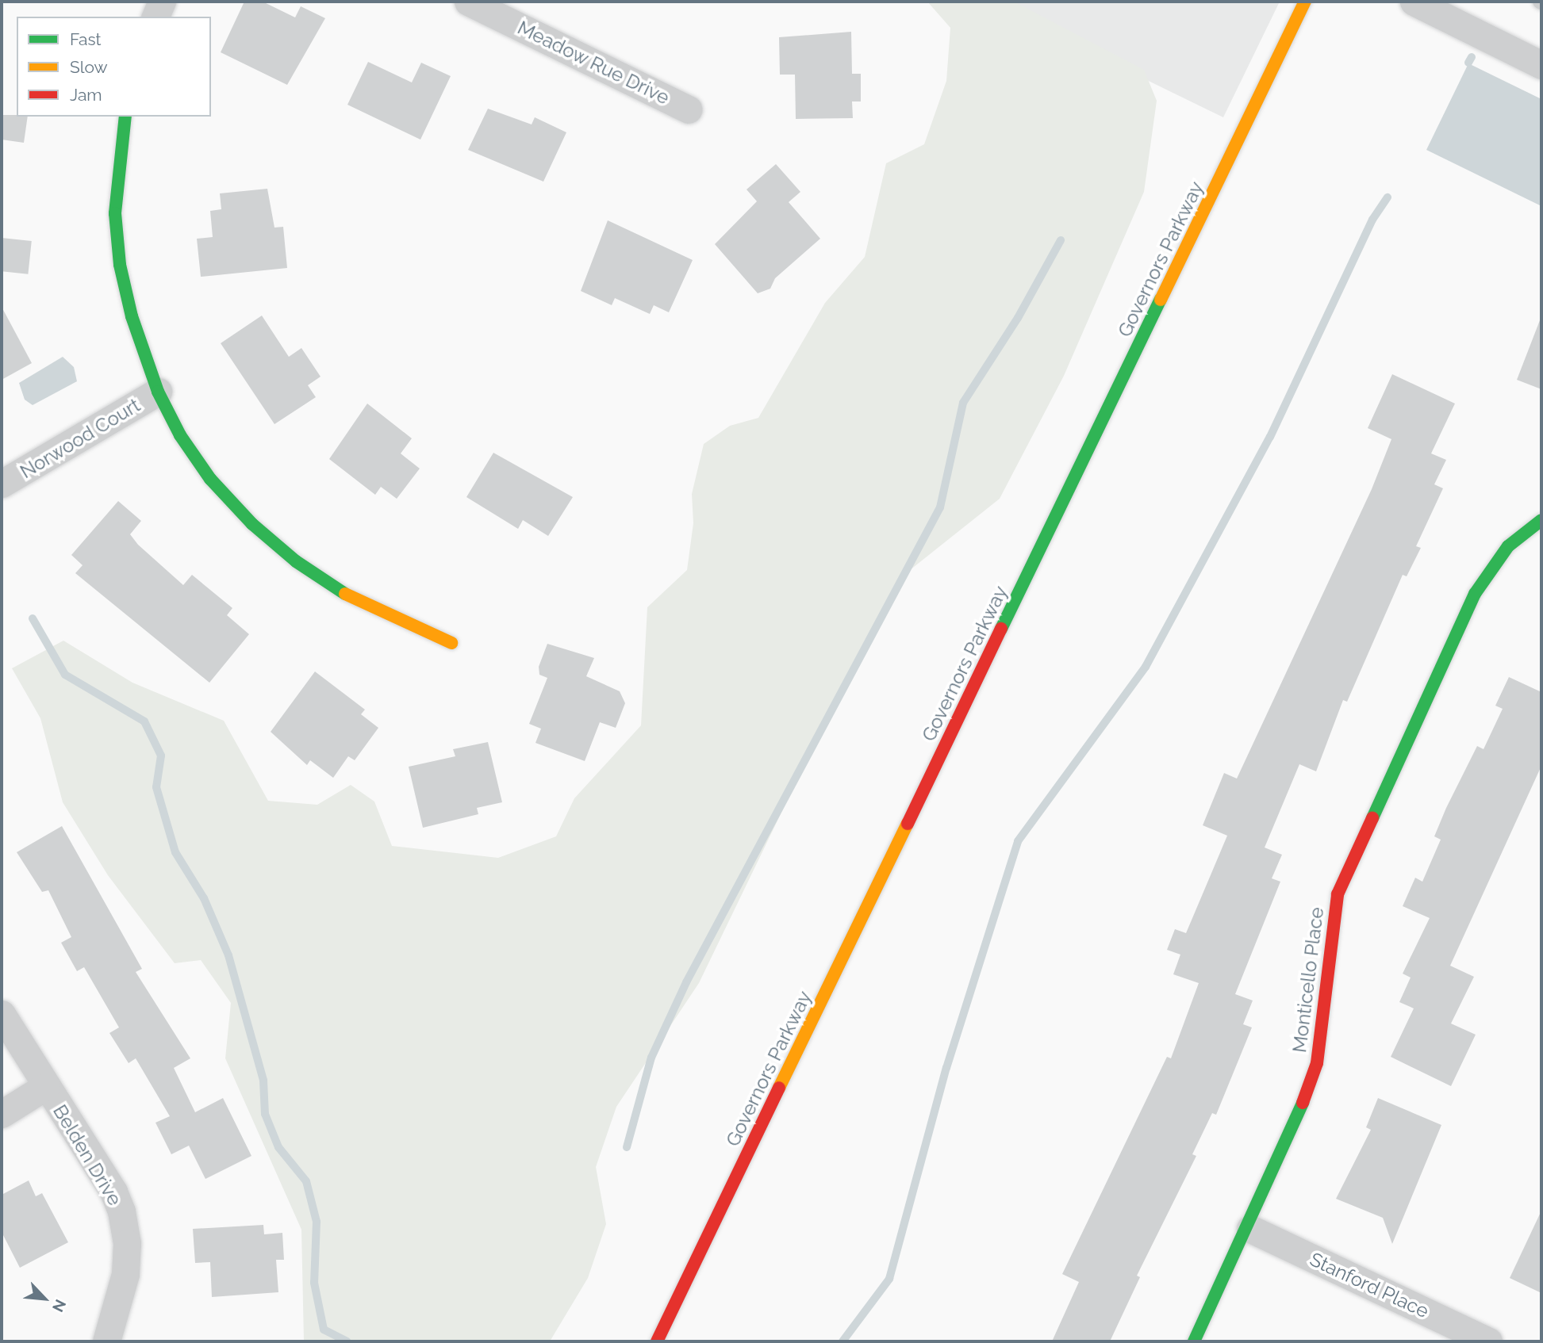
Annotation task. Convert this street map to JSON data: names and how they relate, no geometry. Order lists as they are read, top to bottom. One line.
{"streets":{"street":["Meadow Rue Drive","Governors Parkway","Norwood Court","Monticello Place","Belden Drive","Stanford Place"]},"crossings":[["Monticello Place","Stanford Place"]],"legend":["Fast","Slow","Jam"],"north":"bottom right"}
